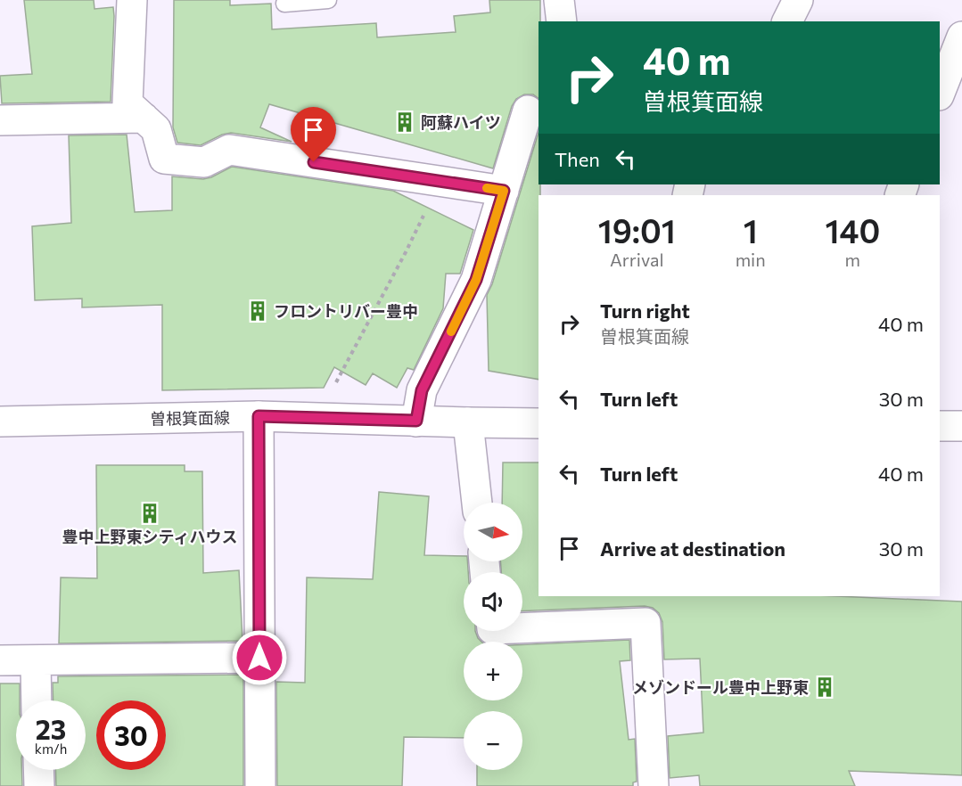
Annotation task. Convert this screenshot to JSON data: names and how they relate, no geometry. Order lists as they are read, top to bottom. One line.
{"streets":{"street":["曽根箕面線"]},"places":{"building":["阿蘇ハイツ","フロントリバー豊中","豊中上野東シティハウス","メゾンドール豊中上野東"]},"north":"right","page":{"turn":["40 m","曽根箕面線"],"then":"Then","eta":["19:01","Arrival","1","min","140","m"],"list":[{"name":"Turn right","note":"曽根箕面線","value":"40 m"},{"name":"Turn left","value":"30 m"},{"name":"Turn left","value":"40 m"},{"name":"Arrive at destination","value":"30 m"}],"map_buttons":["+","−"],"speed":"23 km/h","limit":"30"}}
